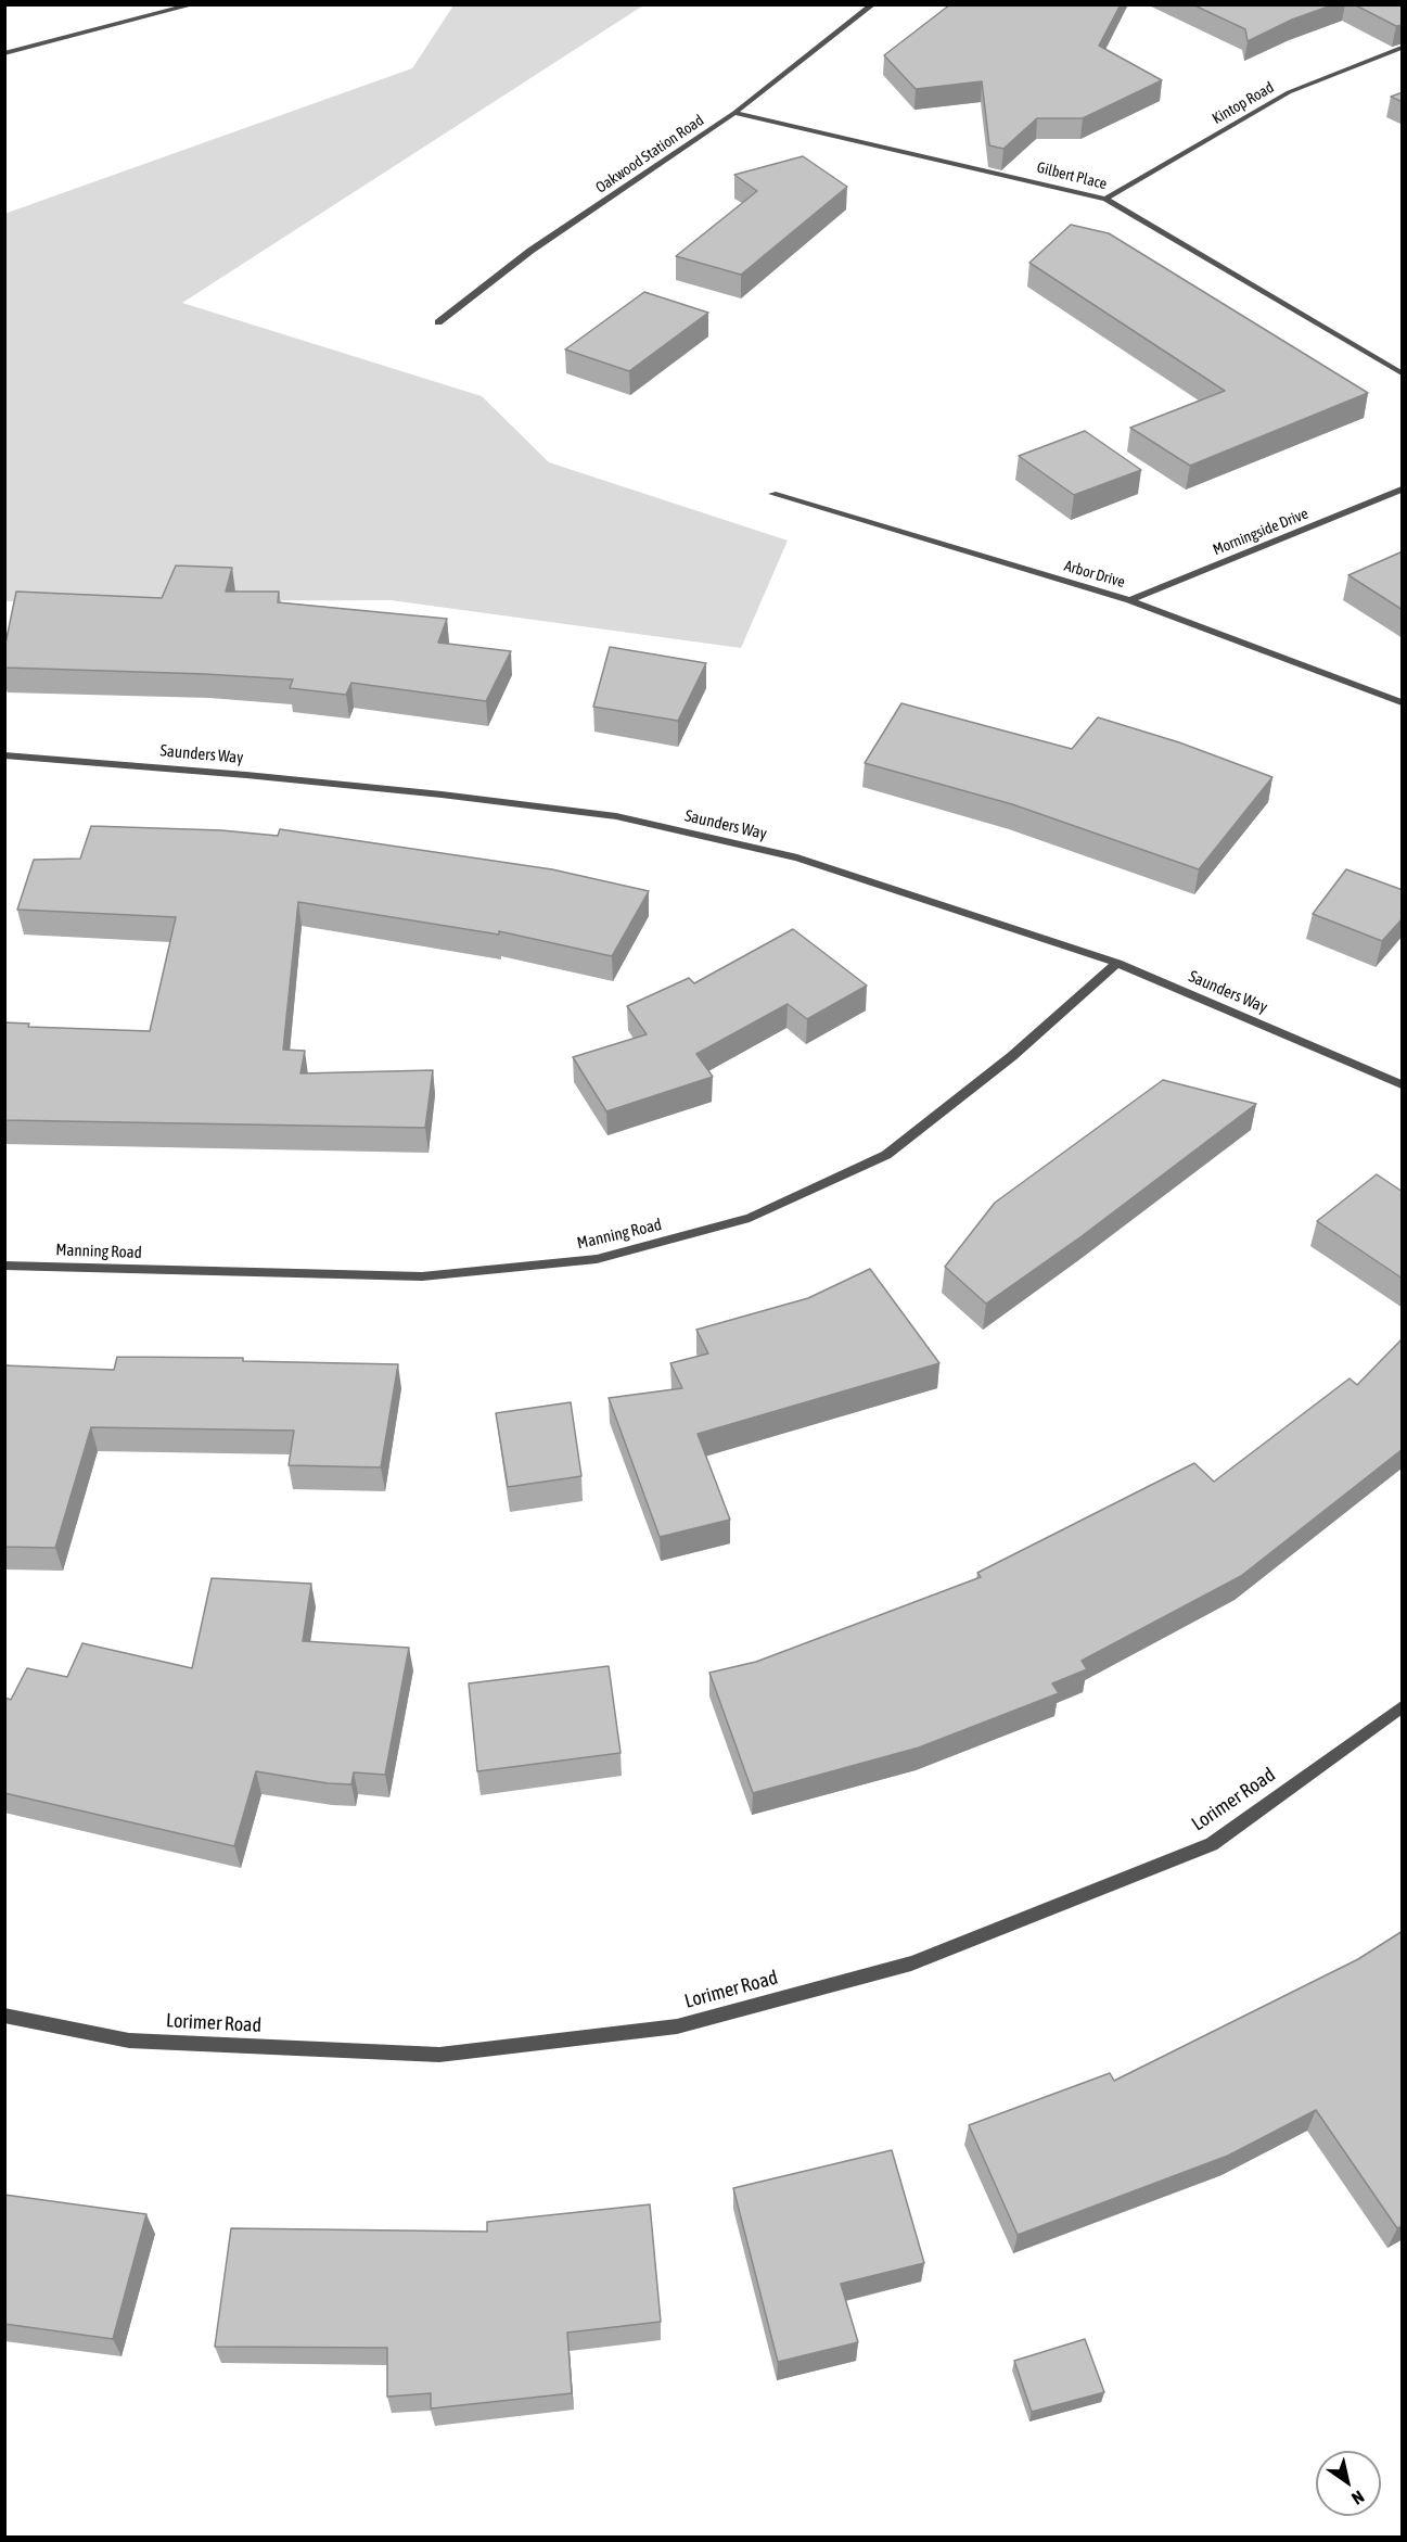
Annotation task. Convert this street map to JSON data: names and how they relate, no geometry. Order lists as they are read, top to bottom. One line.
{"streets":{"street":["Kintop Road","Oakwood Station Road","Gilbert Place","Morningside Drive","Arbor Drive","Saunders Way","Manning Road","Lorimer Road"]},"crossings":[["Kintop Road","Gilbert Place"],["Oakwood Station Road","Gilbert Place"],["Morningside Drive","Arbor Drive"],["Saunders Way","Manning Road"]],"north":"bottom right"}
